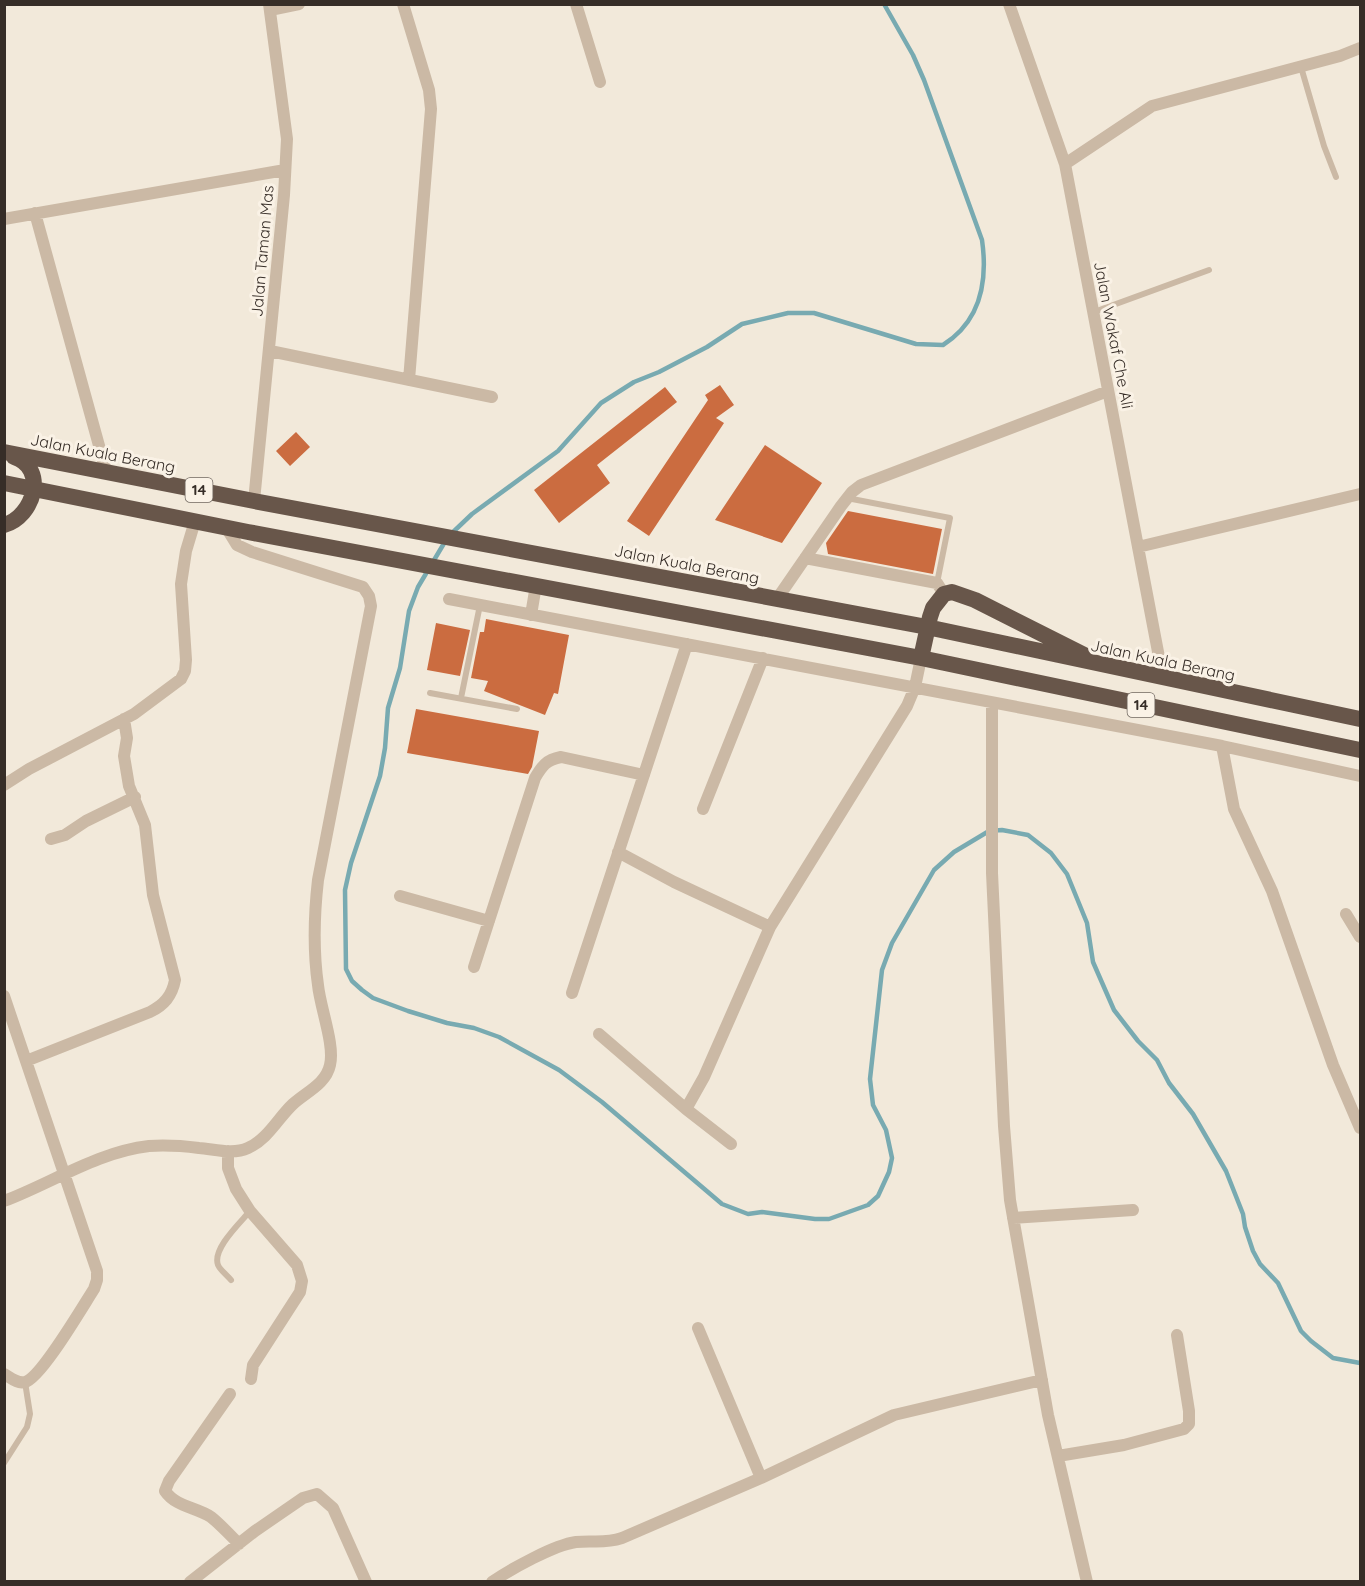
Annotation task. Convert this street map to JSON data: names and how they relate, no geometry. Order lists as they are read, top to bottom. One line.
{"streets":{"highway":["Jalan Kuala Berang","14"],"street":["Jalan Taman Mas","Jalan Wakaf Che Ali"]},"crossings":[["Jalan Taman Mas","Jalan Kuala Berang"],["Jalan Wakaf Che Ali","Jalan Kuala Berang"]]}
